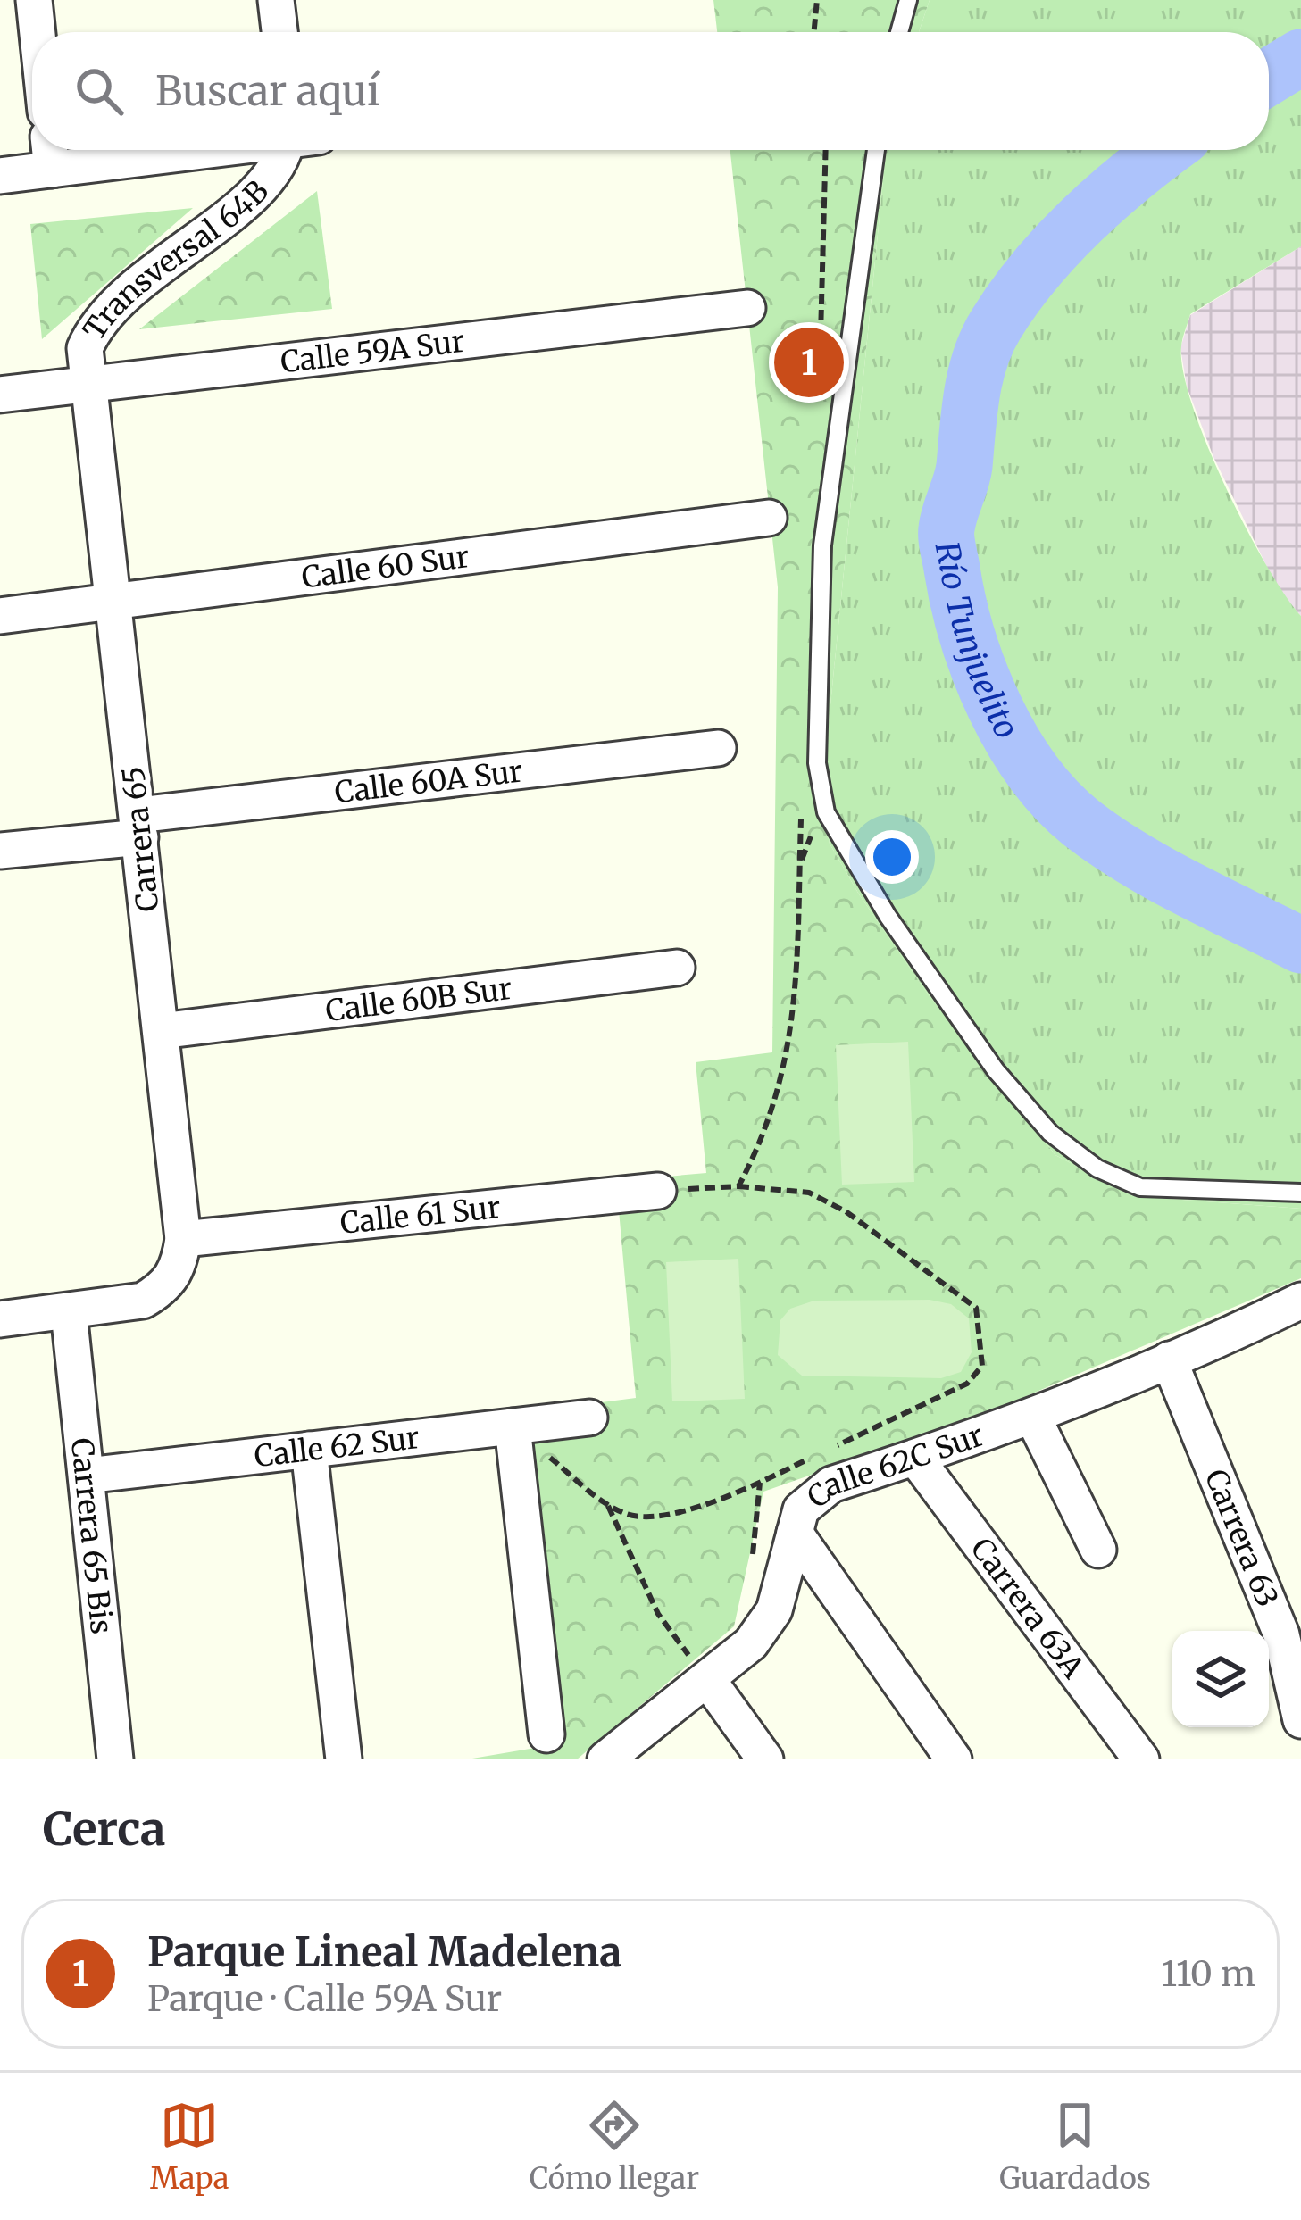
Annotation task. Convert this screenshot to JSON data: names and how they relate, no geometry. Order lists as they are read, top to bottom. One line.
{"streets":{"street":["Transversal 64B","Calle 59A Sur","Calle 60 Sur","Calle 60A Sur","Carrera 65","Calle 60B Sur","Calle 61 Sur","Calle 62 Sur","Calle 62C Sur","Carrera 65 Bis","Carrera 63","Carrera 63A"]},"crossings":[["Transversal 64B","Calle 59A Sur"],["Transversal 64B","Carrera 65"],["Calle 59A Sur","Carrera 65"],["Calle 60 Sur","Carrera 65"],["Calle 60A Sur","Carrera 65"],["Carrera 65","Calle 60B Sur"],["Carrera 65","Calle 61 Sur"],["Carrera 65","Carrera 65 Bis"],["Calle 62 Sur","Carrera 65 Bis"],["Calle 62C Sur","Carrera 63"],["Calle 62C Sur","Carrera 63A"]],"water":["Río Tunjuelito"],"page":{"search":"Buscar aquí","pins":"1","heading":"Cerca","list":[{"mark":"1","name":"Parque Lineal Madelena","note":"Parque · Calle 59A Sur","value":"110 m"}],"nav":["Mapa","Cómo llegar","Guardados"]}}
